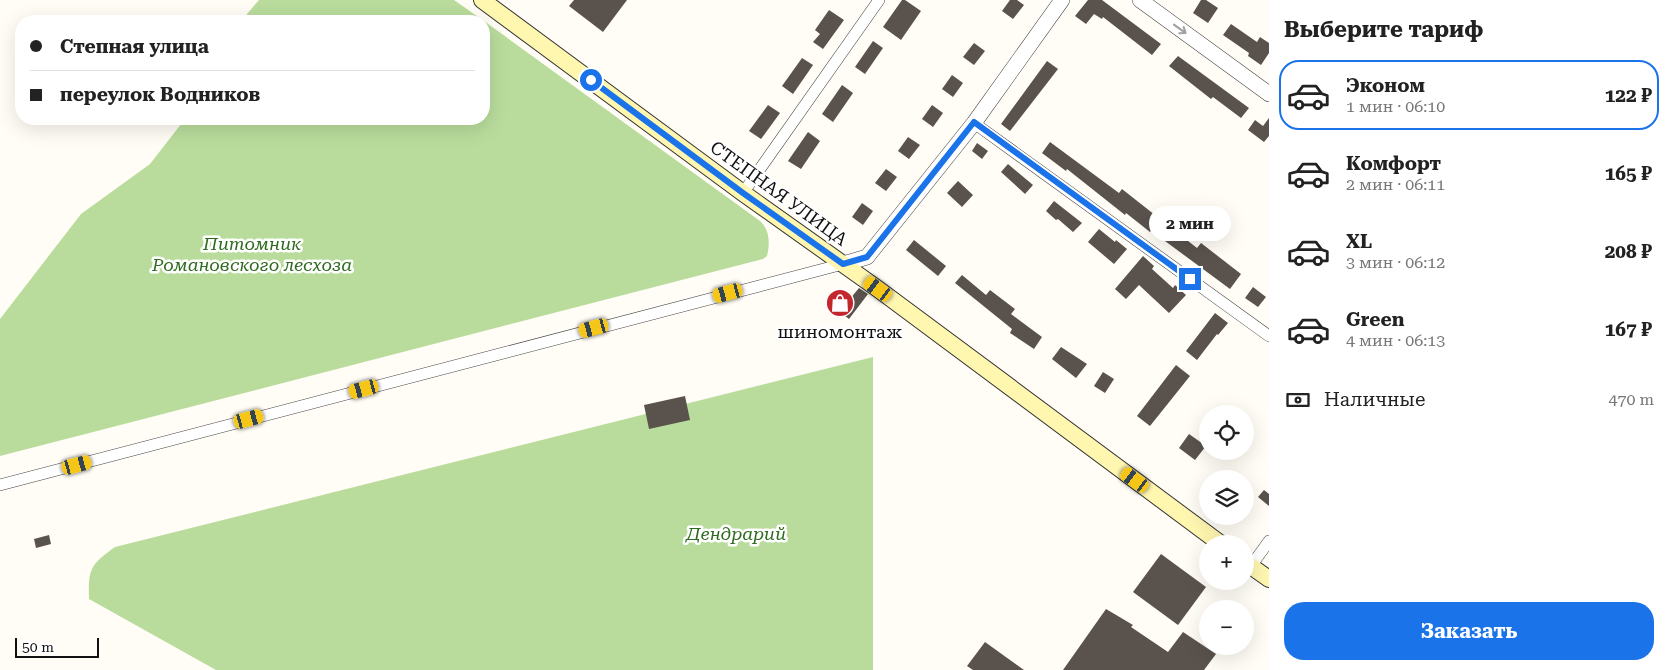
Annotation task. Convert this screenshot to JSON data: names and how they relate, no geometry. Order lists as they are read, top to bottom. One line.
{"streets":{"main road":["СТЕПНАЯ УЛИЦА"]},"parks":["Питомник Романовского лесхоза","Дендрарий"],"places":{"shop":["шиномонтаж"]},"scale_bar":"50 m","page":{"heading":"Выберите тариф","banner":["Степная улица","переулок Водников"],"list":[{"name":"Эконом","note":"1 мин · 06:10","value":"122 ₽"},{"name":"Комфорт","note":"2 мин · 06:11","value":"165 ₽"},{"name":"XL","note":"3 мин · 06:12","value":"208 ₽"},{"name":"Green","note":"4 мин · 06:13","value":"167 ₽"}],"bubble":"2 мин","pay":["Наличные","470 m"],"map_buttons":["+","−"],"buttons":"Заказать","scale":"50 m"}}
